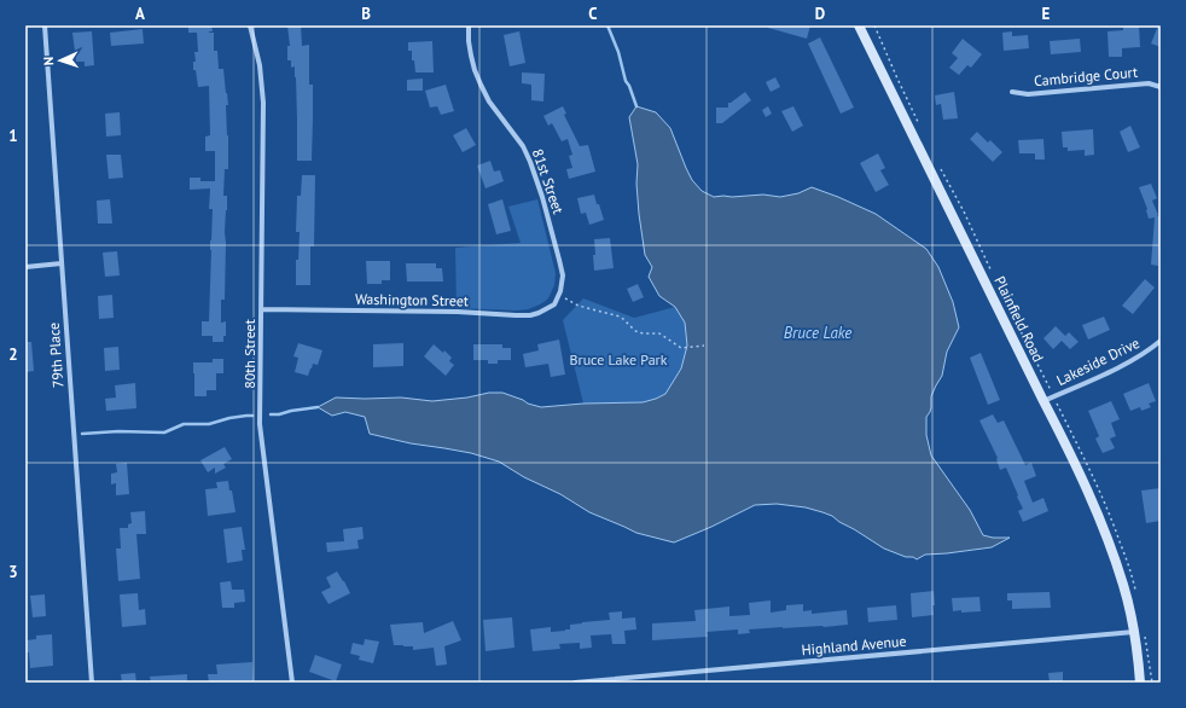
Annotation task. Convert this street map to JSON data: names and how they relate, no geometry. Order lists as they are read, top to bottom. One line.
{"streets":{"main road":["Plainfield Road"],"street":["Cambridge Court","81st Street","Washington Street","80th Street","79th Place","Lakeside Drive","Highland Avenue"]},"crossings":[["81st Street","Washington Street"],["Washington Street","80th Street"],["Plainfield Road","Lakeside Drive"],["Plainfield Road","Highland Avenue"]],"water":["Bruce Lake"],"parks":["Bruce Lake Park"],"north":"left","grid":{"columns":["A","B","C","D","E"],"rows":["1","2","3"]}}
